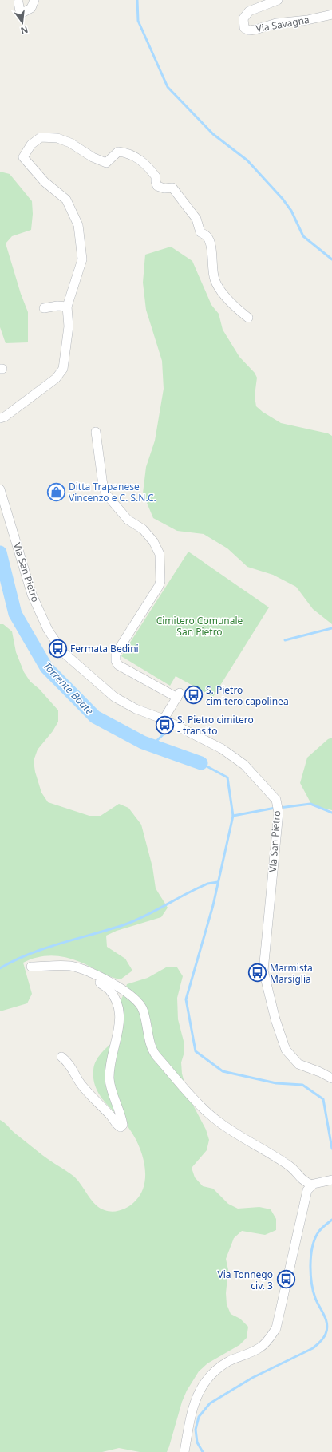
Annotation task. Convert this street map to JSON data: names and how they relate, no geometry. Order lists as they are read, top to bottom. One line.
{"streets":{"street":["Via Savagna","Via San Pietro"]},"water":["Torrente Boate"],"parks":["Cimitero Comunale San Pietro"],"places":{"shop":["Ditta Trapanese Vincenzo e C. S.N.C."],"bus stop":["Fermata Bedini","S. Pietro cimitero capolinea","S. Pietro cimitero - transito","Marmista Marsiglia","Via Tonnego civ. 3"]},"north":"bottom"}
